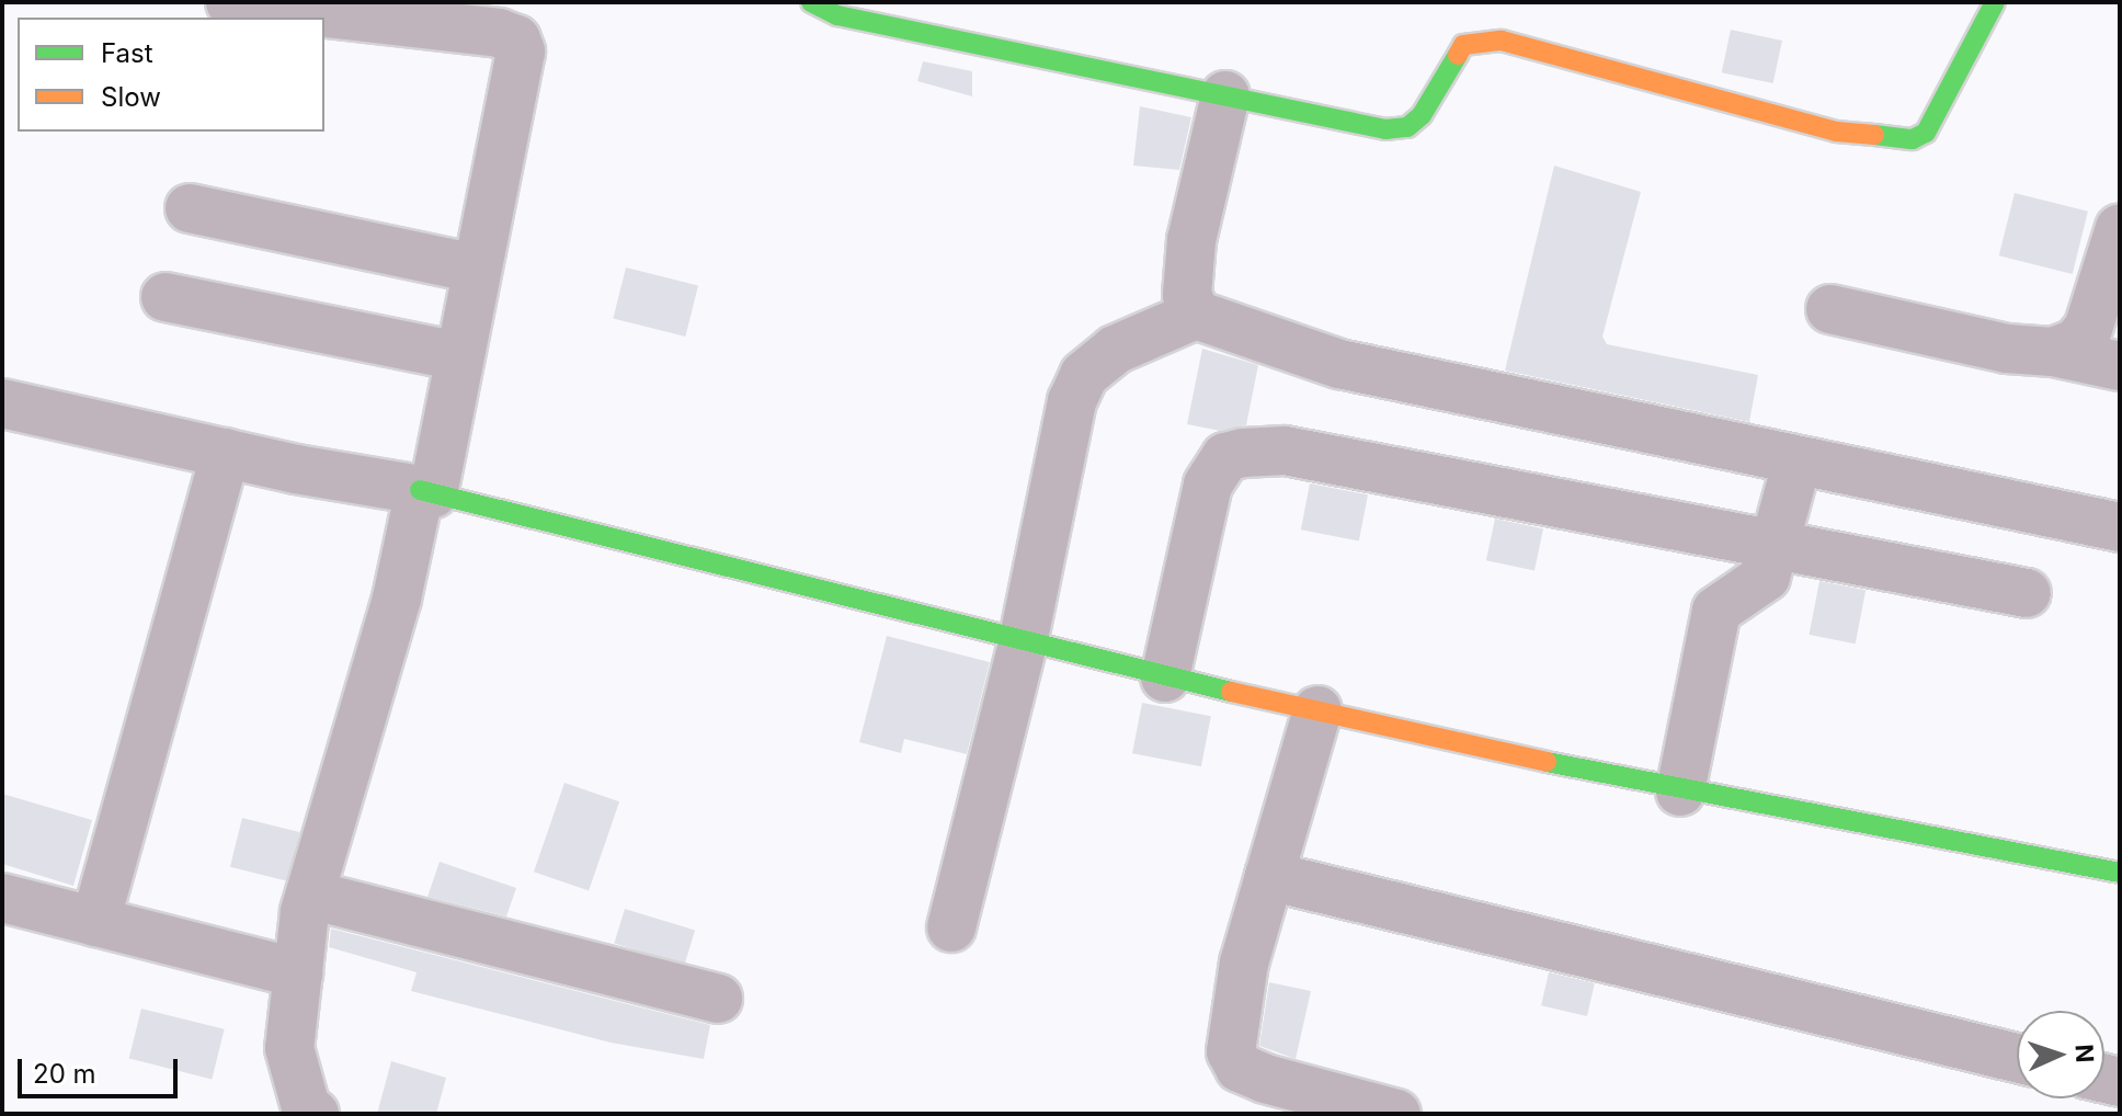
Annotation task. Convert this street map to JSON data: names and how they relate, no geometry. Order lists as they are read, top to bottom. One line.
{"legend":["Fast","Slow"],"scale_bar":"20 m","north":"right"}
